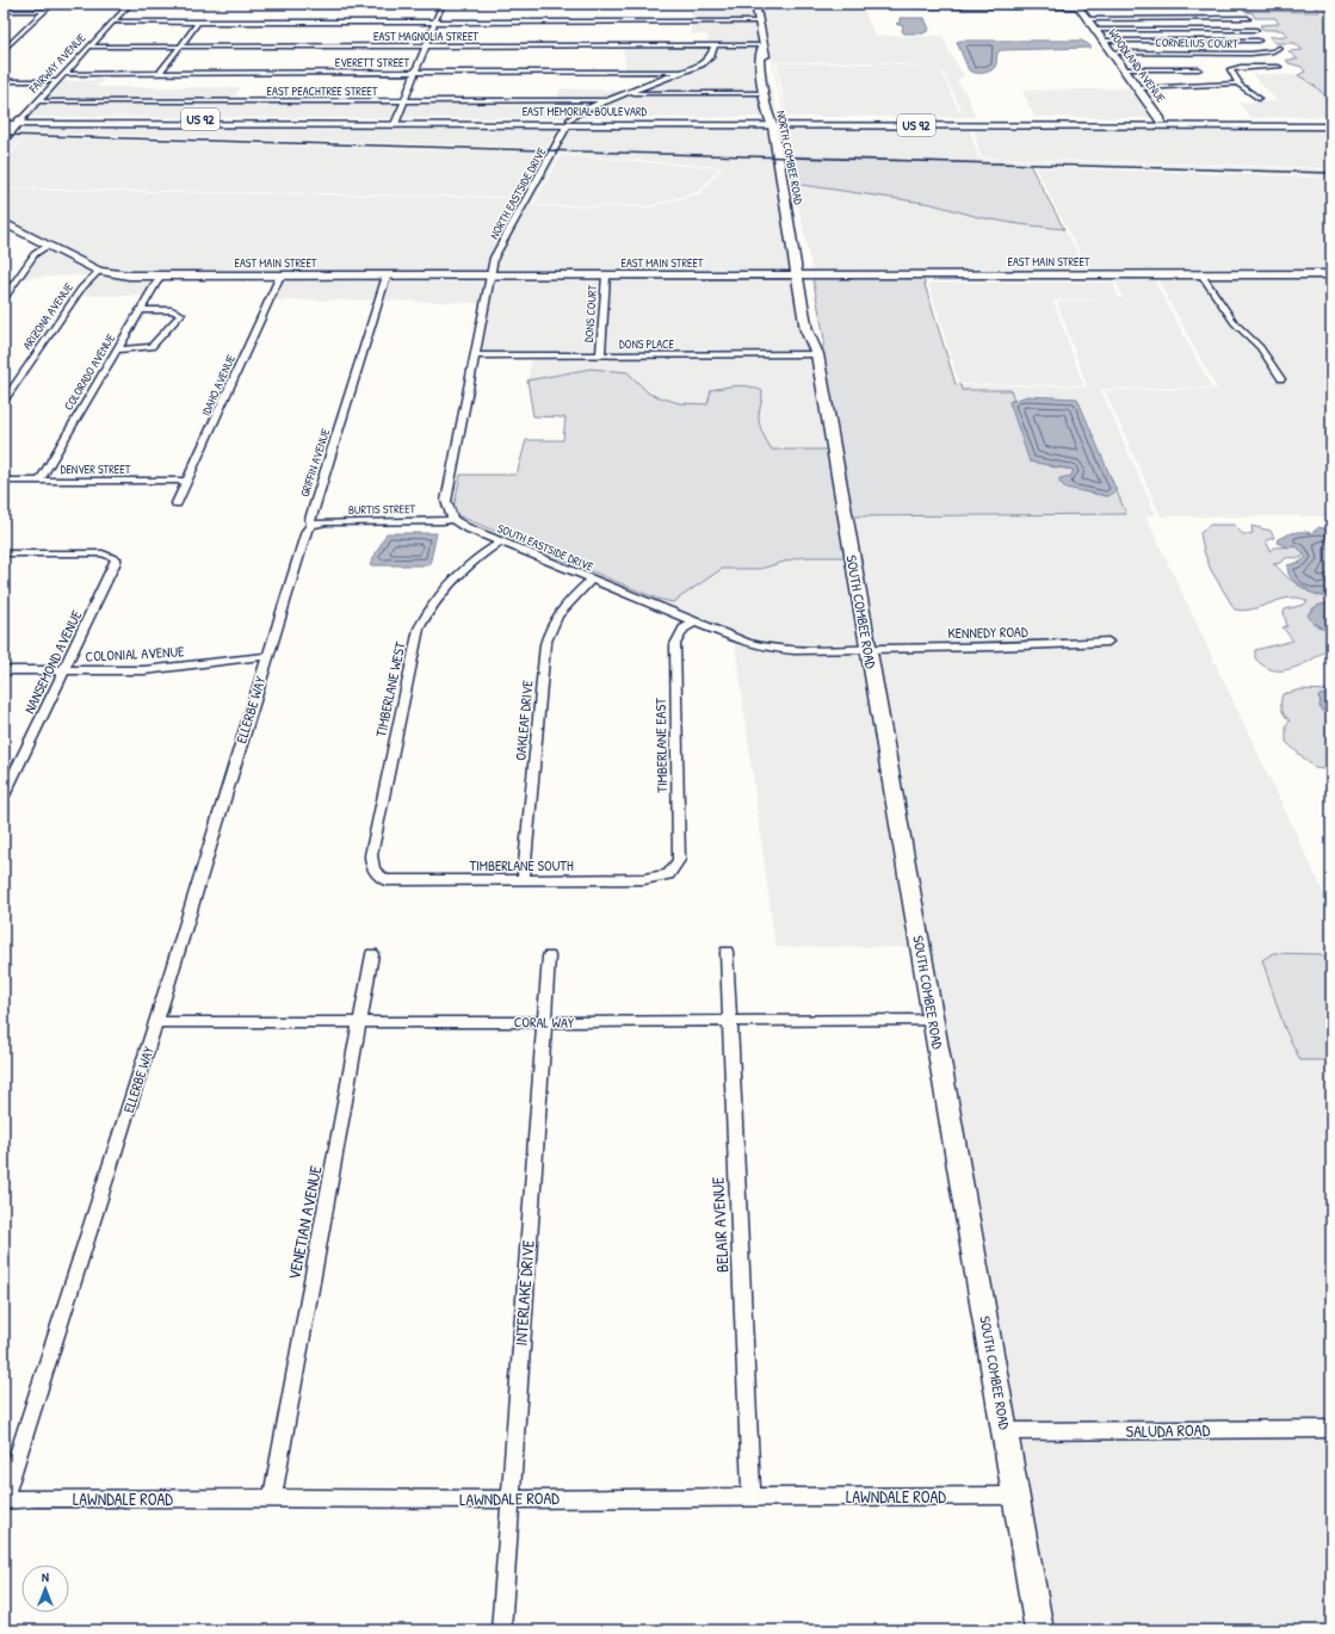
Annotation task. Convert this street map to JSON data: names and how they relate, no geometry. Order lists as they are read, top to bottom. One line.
{"streets":{"main road":["FAIRWAY AVENUE","WOODLAND AVENUE","EAST MEMORIAL BOULEVARD","US 92","NORTH COMBEE ROAD","EAST MAIN STREET","SOUTH COMBEE ROAD"],"street":["EAST MAGNOLIA STREET","CORNELIUS COURT","EVERETT STREET","EAST PEACHTREE STREET","NORTH EASTSIDE DRIVE","DONS COURT","ARIZONA AVENUE","DONS PLACE","COLORADO AVENUE","IDAHO AVENUE","GRIFFIN AVENUE","DENVER STREET","BURTIS STREET","SOUTH EASTSIDE DRIVE","KENNEDY ROAD","COLONIAL AVENUE","NANSEMOND AVENUE","TIMBERLANE WEST","ELLERBE WAY","OAKLEAF DRIVE","TIMBERLANE EAST","TIMBERLANE SOUTH","CORAL WAY","VENETIAN AVENUE","BELAIR AVENUE","INTERLAKE DRIVE","SALUDA ROAD","LAWNDALE ROAD"]},"crossings":[["EAST MAGNOLIA STREET","FAIRWAY AVENUE"],["EAST MAGNOLIA STREET","NORTH COMBEE ROAD"],["CORNELIUS COURT","WOODLAND AVENUE"],["EVERETT STREET","FAIRWAY AVENUE"],["FAIRWAY AVENUE","EAST PEACHTREE STREET"],["FAIRWAY AVENUE","US 92"],["WOODLAND AVENUE","US 92"],["EAST MEMORIAL BOULEVARD","US 92"],["EAST MEMORIAL BOULEVARD","NORTH COMBEE ROAD"],["EAST MEMORIAL BOULEVARD","NORTH EASTSIDE DRIVE"],["US 92","NORTH COMBEE ROAD"],["NORTH COMBEE ROAD","EAST MAIN STREET"],["NORTH COMBEE ROAD","SOUTH COMBEE ROAD"],["NORTH EASTSIDE DRIVE","EAST MAIN STREET"],["EAST MAIN STREET","DONS COURT"],["EAST MAIN STREET","ARIZONA AVENUE"],["EAST MAIN STREET","COLORADO AVENUE"],["EAST MAIN STREET","IDAHO AVENUE"],["EAST MAIN STREET","GRIFFIN AVENUE"],["EAST MAIN STREET","SOUTH COMBEE ROAD"],["DONS COURT","DONS PLACE"],["DONS PLACE","SOUTH COMBEE ROAD"],["COLORADO AVENUE","DENVER STREET"],["IDAHO AVENUE","DENVER STREET"],["GRIFFIN AVENUE","BURTIS STREET"],["GRIFFIN AVENUE","COLONIAL AVENUE"],["GRIFFIN AVENUE","ELLERBE WAY"],["BURTIS STREET","SOUTH EASTSIDE DRIVE"],["SOUTH EASTSIDE DRIVE","SOUTH COMBEE ROAD"],["SOUTH EASTSIDE DRIVE","KENNEDY ROAD"],["SOUTH EASTSIDE DRIVE","TIMBERLANE WEST"],["SOUTH EASTSIDE DRIVE","OAKLEAF DRIVE"],["SOUTH EASTSIDE DRIVE","TIMBERLANE EAST"],["SOUTH COMBEE ROAD","KENNEDY ROAD"],["SOUTH COMBEE ROAD","CORAL WAY"],["SOUTH COMBEE ROAD","SALUDA ROAD"],["SOUTH COMBEE ROAD","LAWNDALE ROAD"],["COLONIAL AVENUE","NANSEMOND AVENUE"],["COLONIAL AVENUE","ELLERBE WAY"],["TIMBERLANE WEST","TIMBERLANE SOUTH"],["ELLERBE WAY","CORAL WAY"],["ELLERBE WAY","LAWNDALE ROAD"],["OAKLEAF DRIVE","TIMBERLANE SOUTH"],["TIMBERLANE EAST","TIMBERLANE SOUTH"],["CORAL WAY","VENETIAN AVENUE"],["CORAL WAY","BELAIR AVENUE"],["CORAL WAY","INTERLAKE DRIVE"],["VENETIAN AVENUE","LAWNDALE ROAD"],["BELAIR AVENUE","LAWNDALE ROAD"],["INTERLAKE DRIVE","LAWNDALE ROAD"]],"north":"top"}
